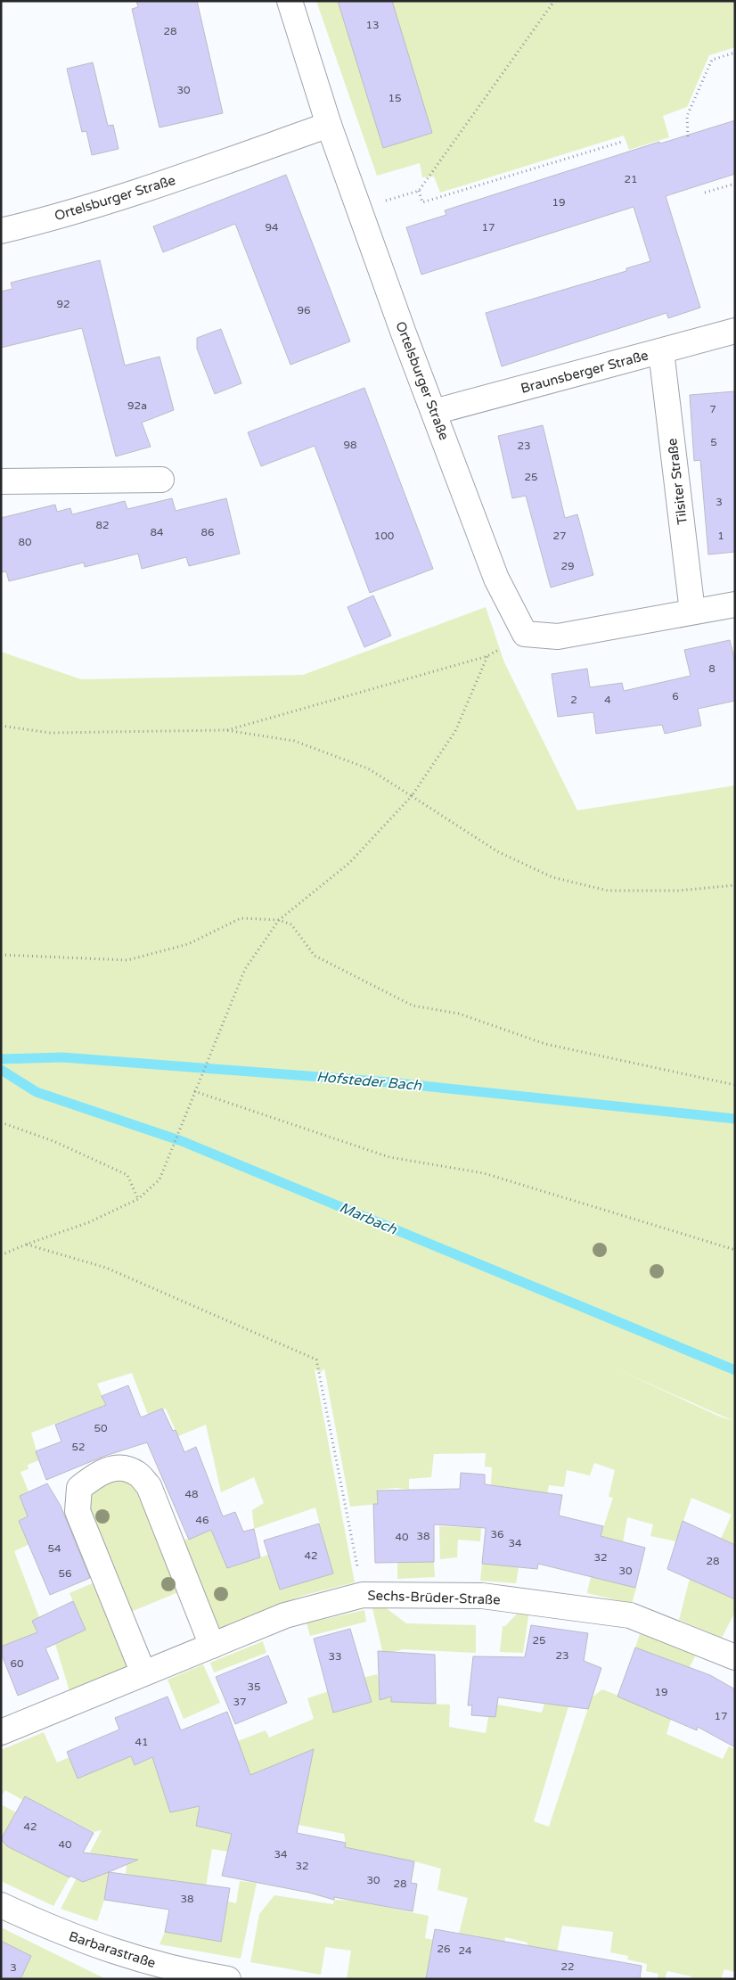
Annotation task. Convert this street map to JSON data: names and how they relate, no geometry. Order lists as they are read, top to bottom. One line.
{"streets":{"street":["Ortelsburger Straße","Braunsberger Straße","Tilsiter Straße","Sechs-Brüder-Straße","Barbarastraße"]},"crossings":[["Ortelsburger Straße","Braunsberger Straße"],["Ortelsburger Straße","Tilsiter Straße"],["Braunsberger Straße","Tilsiter Straße"]],"water":["Hofsteder Bach","Marbach"],"house_numbers":["13","28","30","15","21","19","94","17","92","96","92a","7","5","98","23","25","3","82","84","86","100","27","1","80","29","8","6","2","4","50","52","48","46","36","38","40","34","54","42","32","28","30","56","25","23","33","60","35","19","37","17","41","42","40","34","32","30","28","38","26","24","22","3"]}
